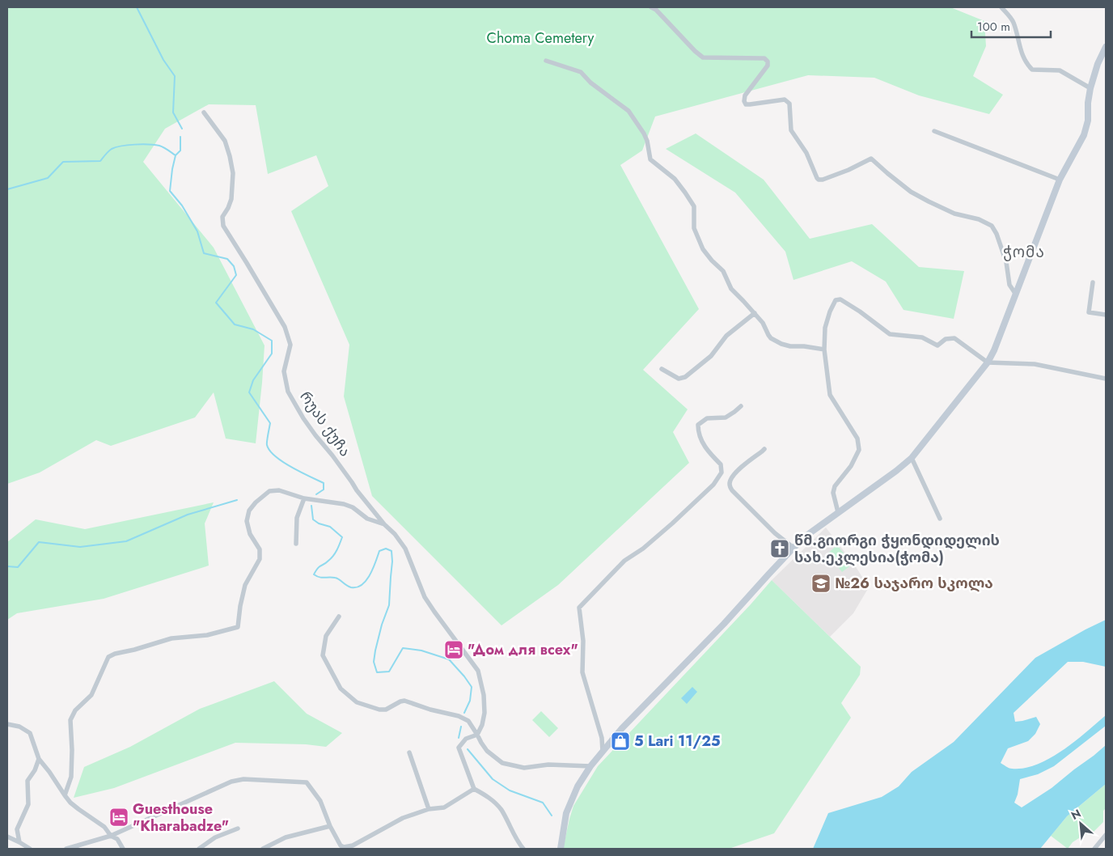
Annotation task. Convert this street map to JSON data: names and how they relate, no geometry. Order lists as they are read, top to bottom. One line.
{"streets":{"street":["რუას ქუჩა"]},"districts":["ჭომა"],"parks":["Choma Cemetery"],"places":{"church":["წმ.გიორგი ჭყონდიდელის სახ.ეკლესია(ჭომა)"],"school or university":["№26 საჯარო სკოლა"],"hotel":["\"Дом для всех\"","Guesthouse \"Kharabadze\""],"shop":["5 Lari 11/25"]},"scale_bar":"100 m","north":"top left"}
